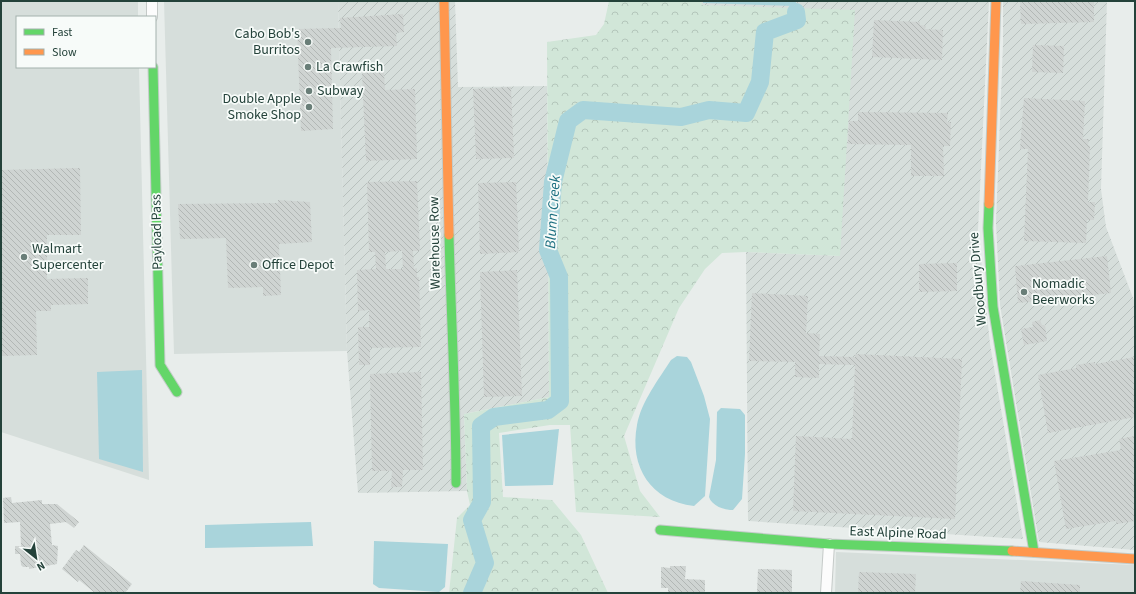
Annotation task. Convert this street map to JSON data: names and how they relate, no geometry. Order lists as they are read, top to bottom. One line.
{"streets":{"street":["Payload Pass","Warehouse Row","Woodbury Drive","East Alpine Road"]},"crossings":[["Woodbury Drive","East Alpine Road"]],"water":["Blunn Creek"],"places":["Cabo Bob's Burritos","La Crawfish","Subway","Double Apple Smoke Shop","Walmart Supercenter","Office Depot","Nomadic Beerworks"],"legend":["Fast","Slow"],"north":"bottom right"}
